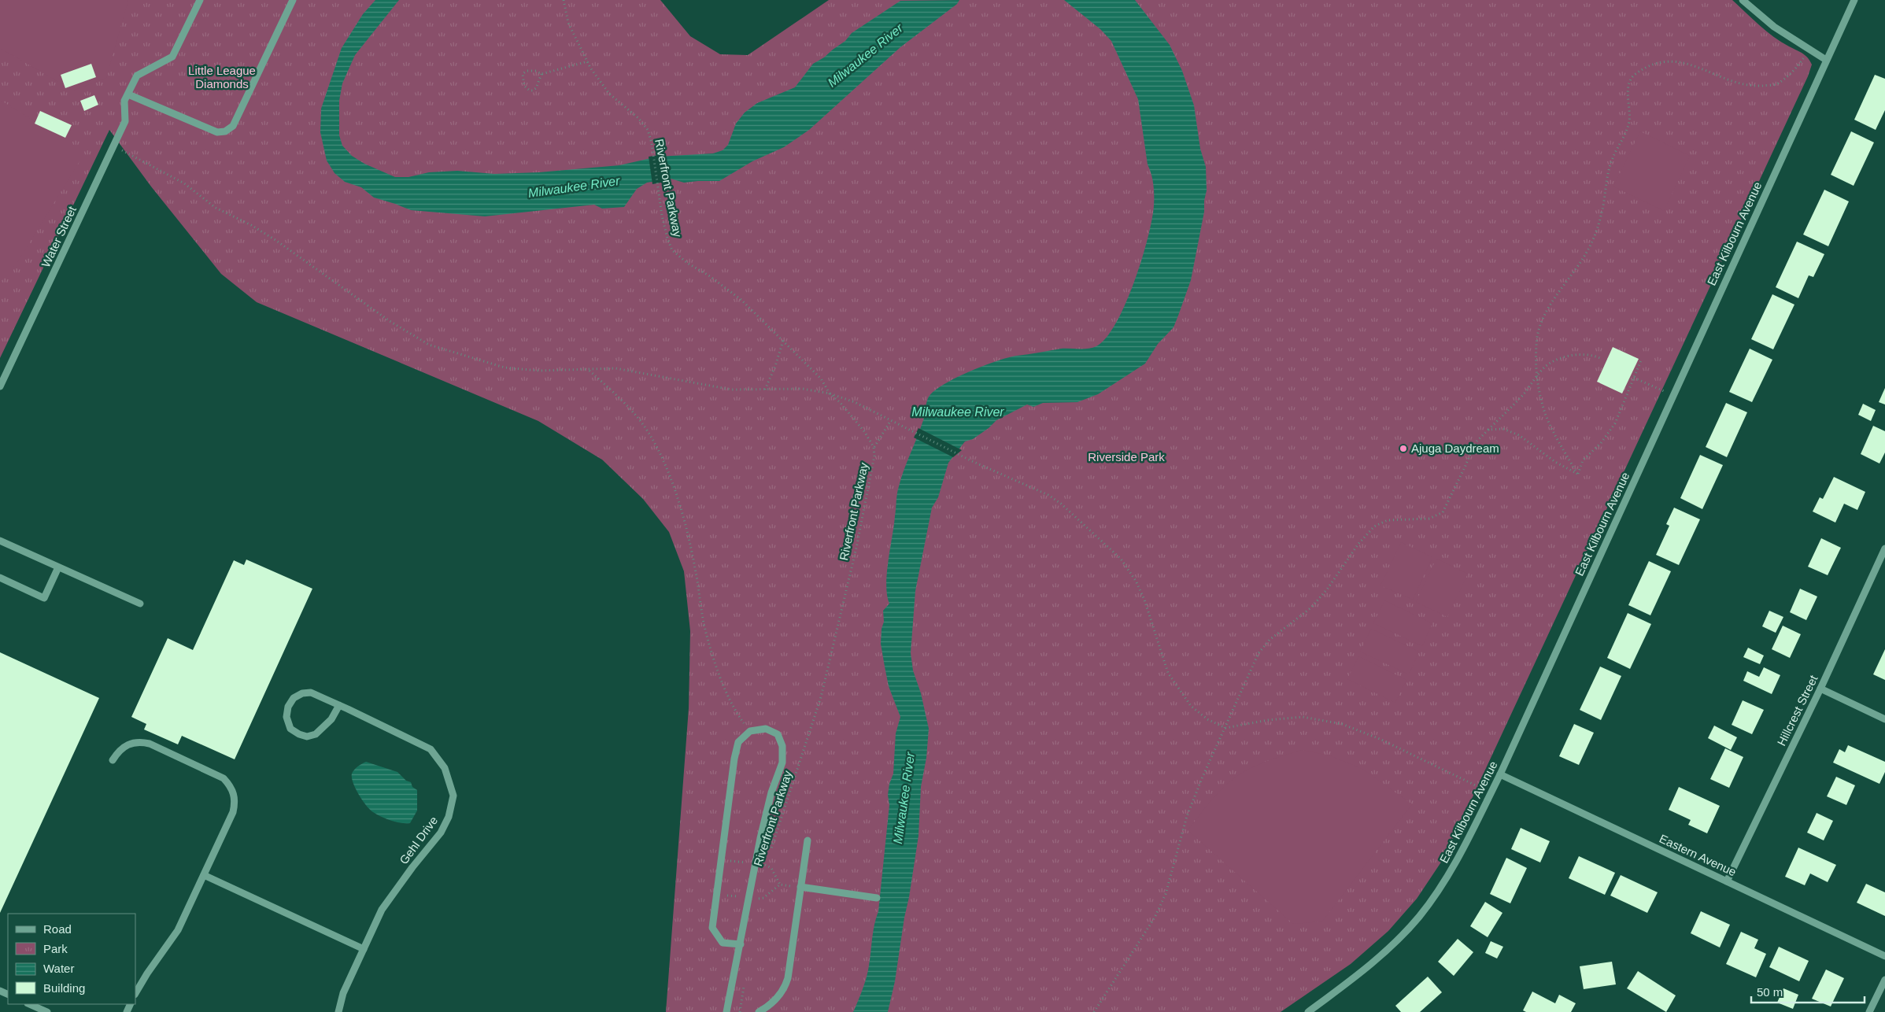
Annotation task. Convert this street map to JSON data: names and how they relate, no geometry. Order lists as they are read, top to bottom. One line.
{"streets":{"street":["East Kilbourn Avenue","Water Street","Hillcrest Street","Gehl Drive","Eastern Avenue"],"path":["Riverfront Parkway"]},"crossings":[["East Kilbourn Avenue","Eastern Avenue"],["Hillcrest Street","Eastern Avenue"]],"water":["Milwaukee River"],"parks":["Little League Diamonds","Riverside Park"],"places":["Ajuga Daydream"],"legend":["Road","Park","Water","Building"],"scale_bar":"50 m"}
